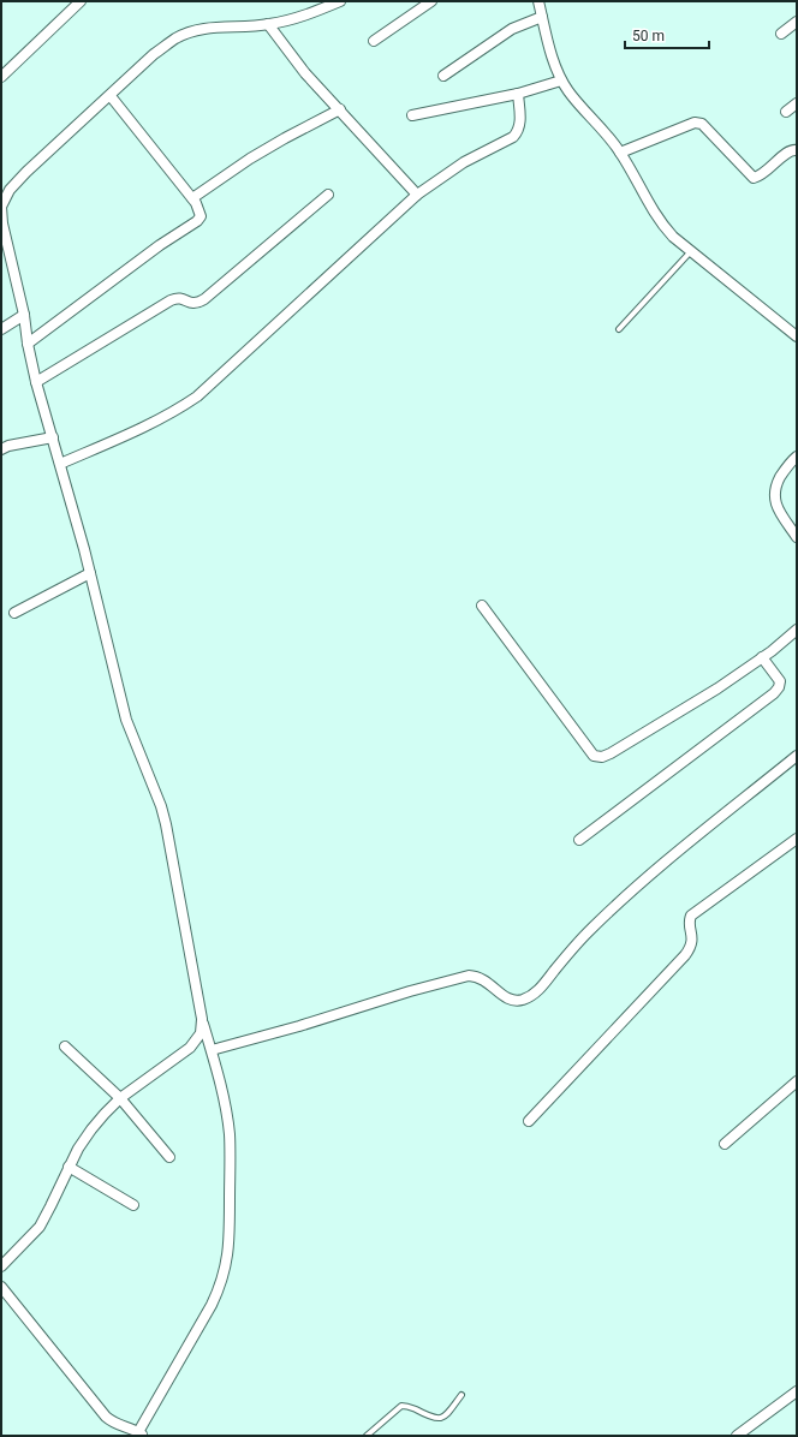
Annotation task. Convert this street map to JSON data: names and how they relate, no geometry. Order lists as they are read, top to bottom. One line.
{"scale_bar":"50 m"}
